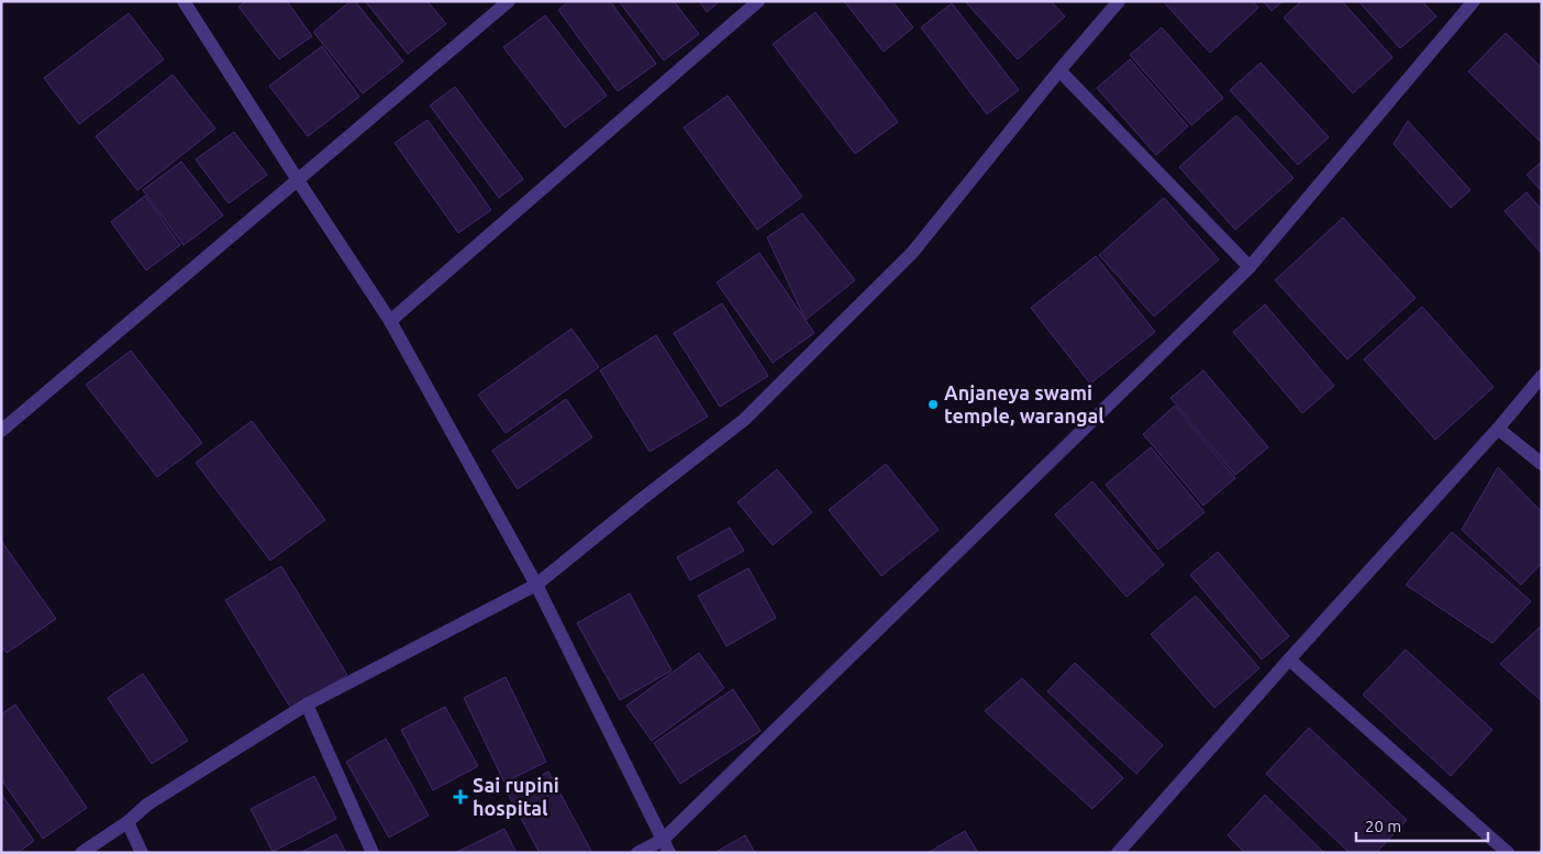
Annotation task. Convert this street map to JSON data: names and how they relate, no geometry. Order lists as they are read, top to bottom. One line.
{"places":{"other":["Anjaneya swami temple, warangal"],"health":["Sai rupini hospital"]},"scale_bar":"20 m"}
